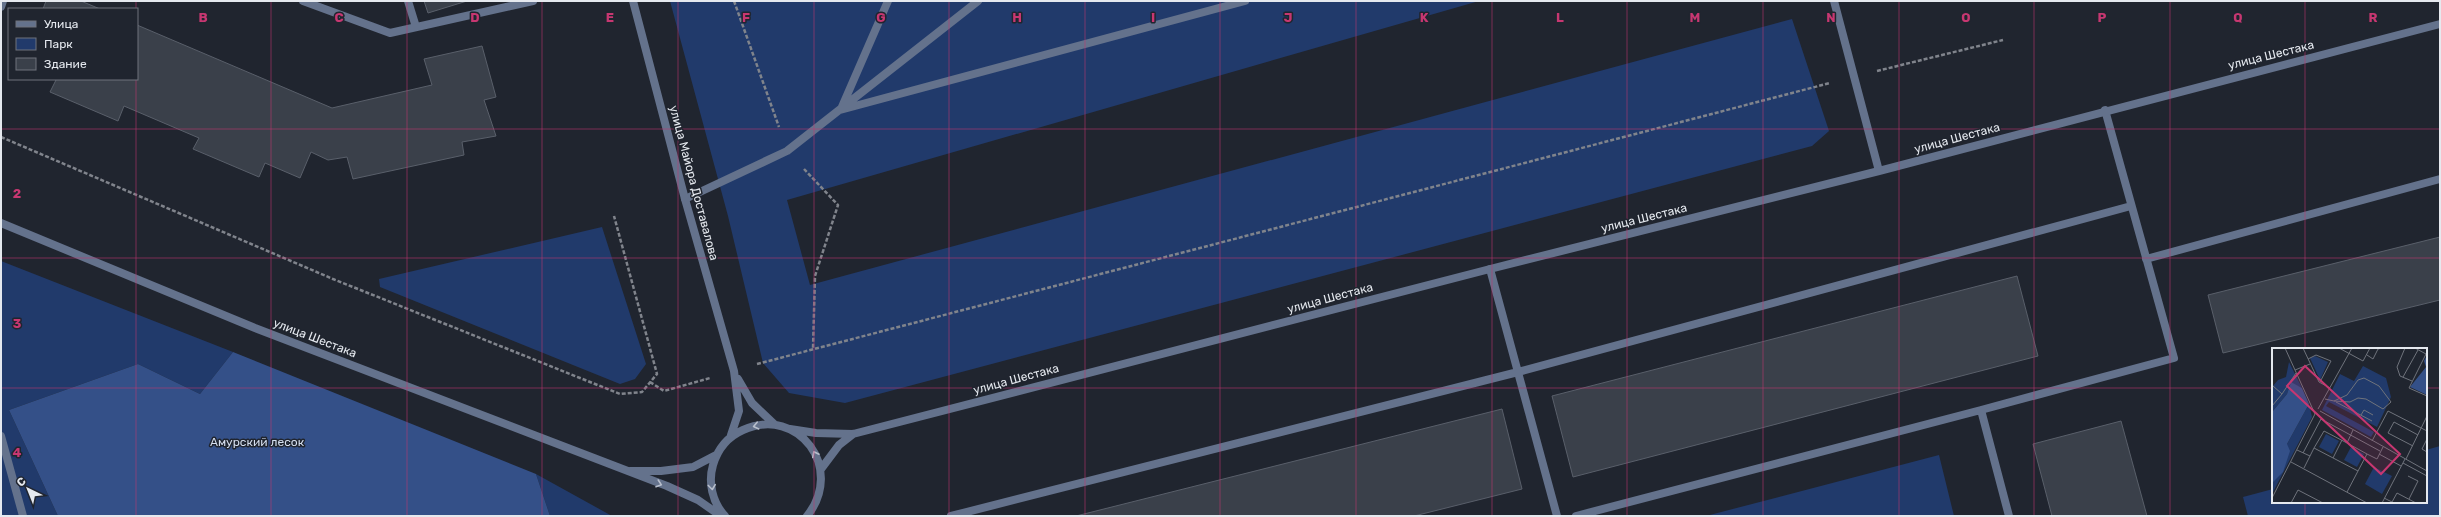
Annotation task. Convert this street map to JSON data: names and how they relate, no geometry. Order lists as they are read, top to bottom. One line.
{"streets":{"street":["улица Шестака","улица Майора Доставалова"]},"parks":["Амурский лесок"],"legend":["Улица","Парк","Здание"],"north":"top left","grid":{"columns":["B","C","D","E","F","G","H","I","J","K","L","M","N","O","P","Q","R"],"rows":["2","3","4"]}}
